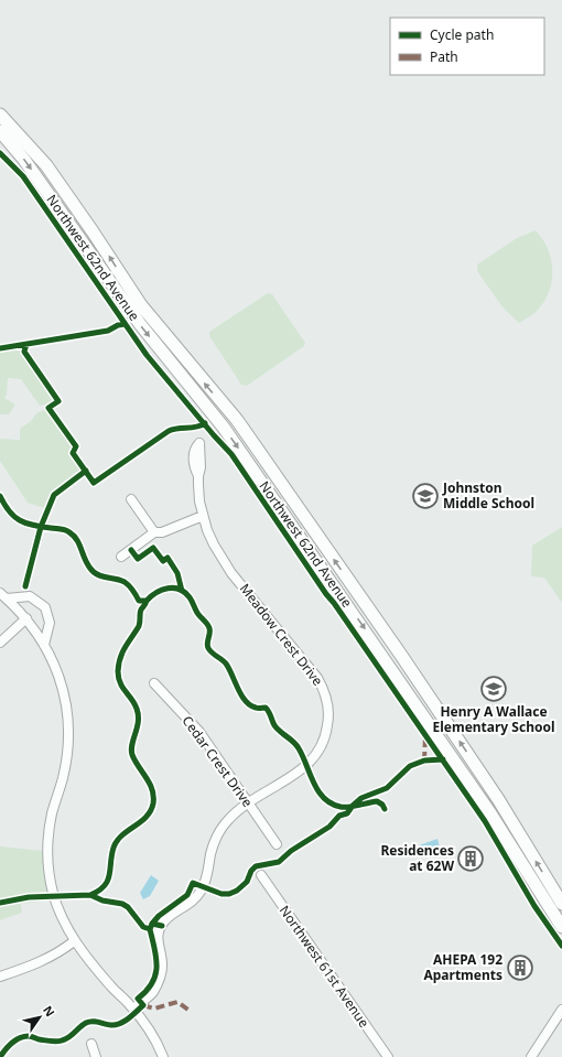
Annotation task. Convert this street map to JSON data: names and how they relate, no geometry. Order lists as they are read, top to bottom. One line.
{"streets":{"street":["Northwest 62nd Avenue","Meadow Crest Drive","Cedar Crest Drive","Northwest 61st Avenue"]},"crossings":[["Meadow Crest Drive","Cedar Crest Drive"]],"places":{"school or university":["Johnston Middle School","Henry A Wallace Elementary School"],"building":["Residences at 62W","AHEPA 192 Apartments"]},"legend":["Cycle path","Path"],"north":"top right"}
